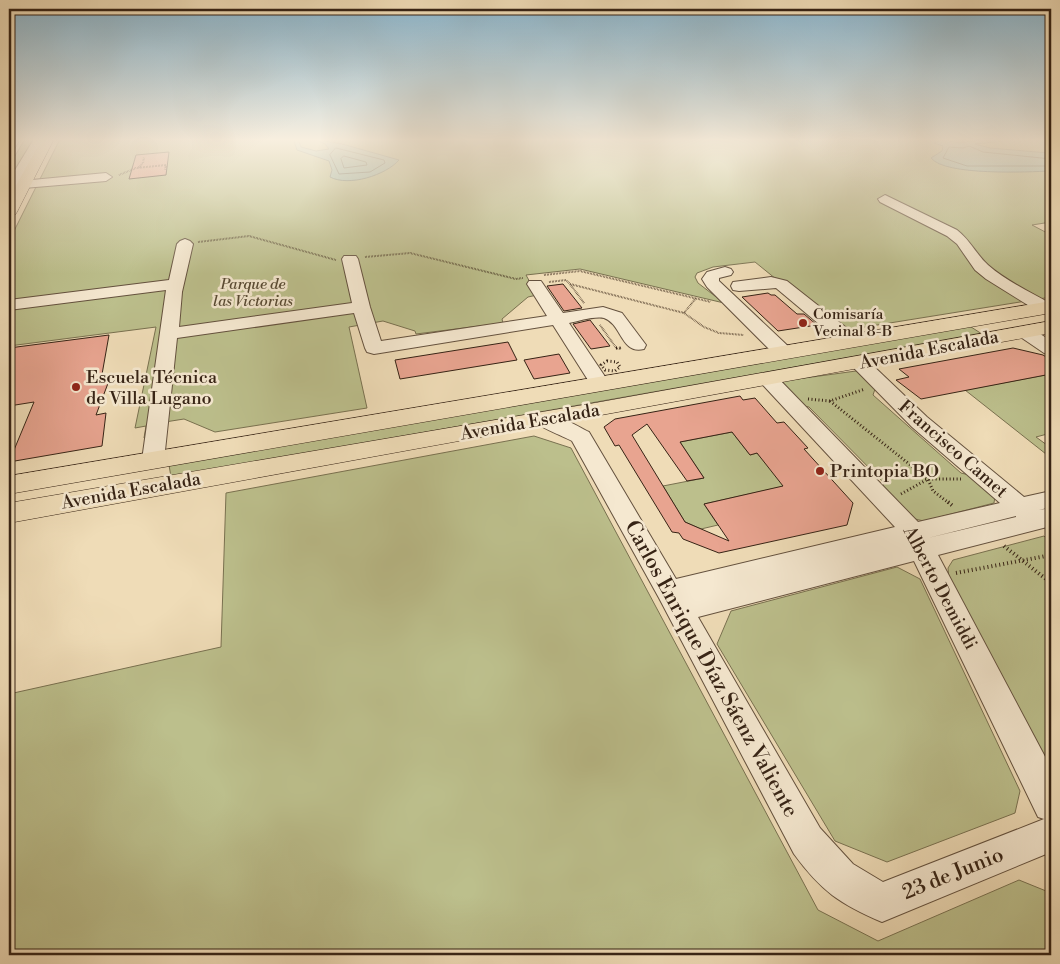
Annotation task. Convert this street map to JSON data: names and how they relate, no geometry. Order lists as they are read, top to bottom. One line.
{"streets":{"main road":["Avenida Escalada"],"street":["Francisco Camet","Alberto Demiddi","Carlos Enrique Díaz Sáenz Valiente","23 de Junio"]},"crossings":[["Avenida Escalada","Francisco Camet"],["Avenida Escalada","Alberto Demiddi"],["Carlos Enrique Díaz Sáenz Valiente","23 de Junio"]],"parks":["Parque de las Victorias"],"places":["Comisaría Vecinal 8-B","Escuela Técnica de Villa Lugano","Printopia BO"]}
